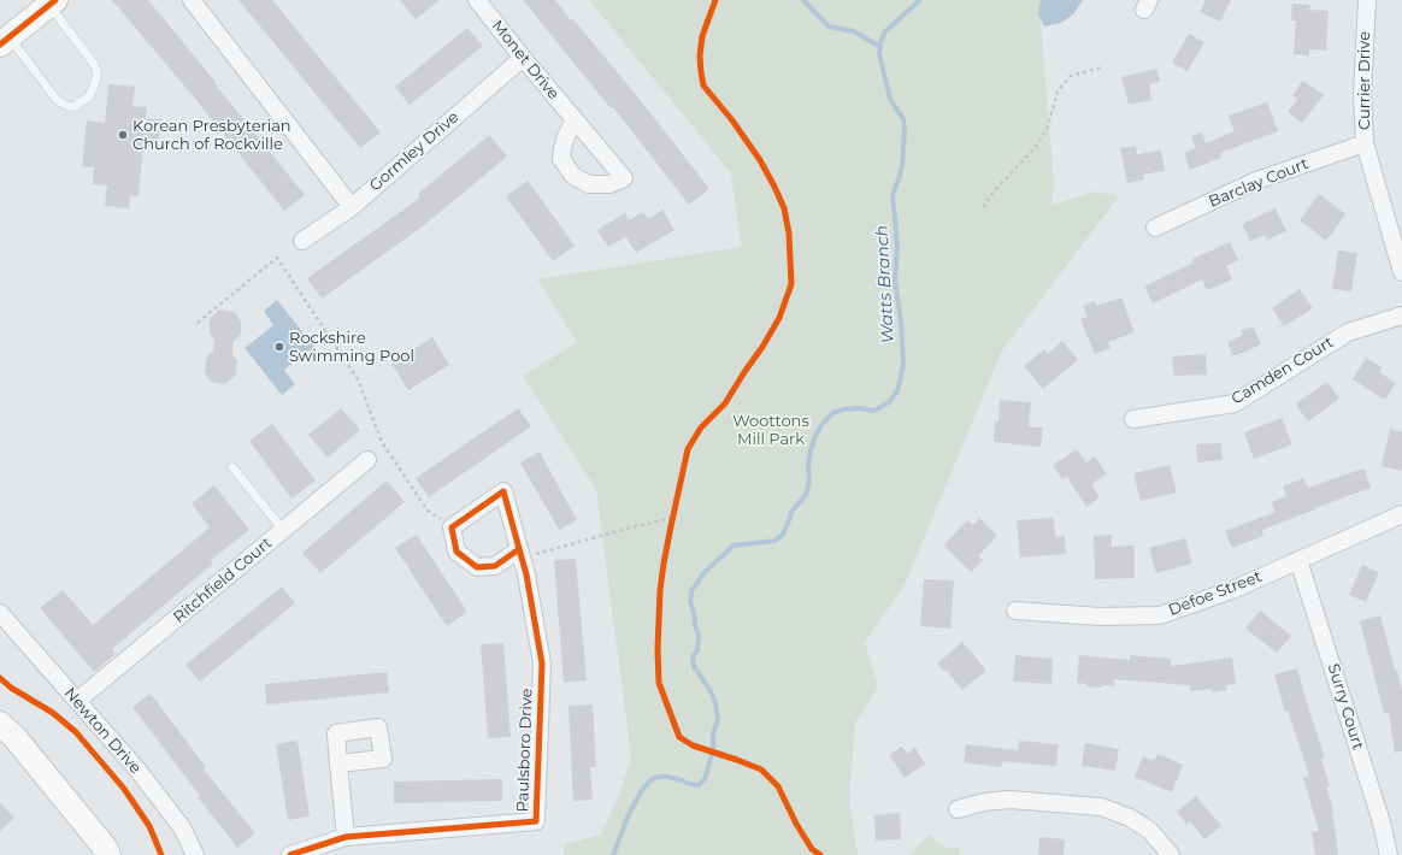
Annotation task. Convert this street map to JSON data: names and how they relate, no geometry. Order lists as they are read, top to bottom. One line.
{"streets":{"street":["Monet Drive","Currier Drive","Gormley Drive","Barclay Court","Camden Court","Ritchfield Court","Defoe Street","Surry Court","Newton Drive","Paulsboro Drive"]},"crossings":[["Monet Drive","Gormley Drive"],["Currier Drive","Barclay Court"],["Ritchfield Court","Newton Drive"],["Defoe Street","Surry Court"]],"water":["Watts Branch"],"parks":["Woottons Mill Park"],"places":["Korean Presbyterian Church of Rockville","Rockshire Swimming Pool"]}
